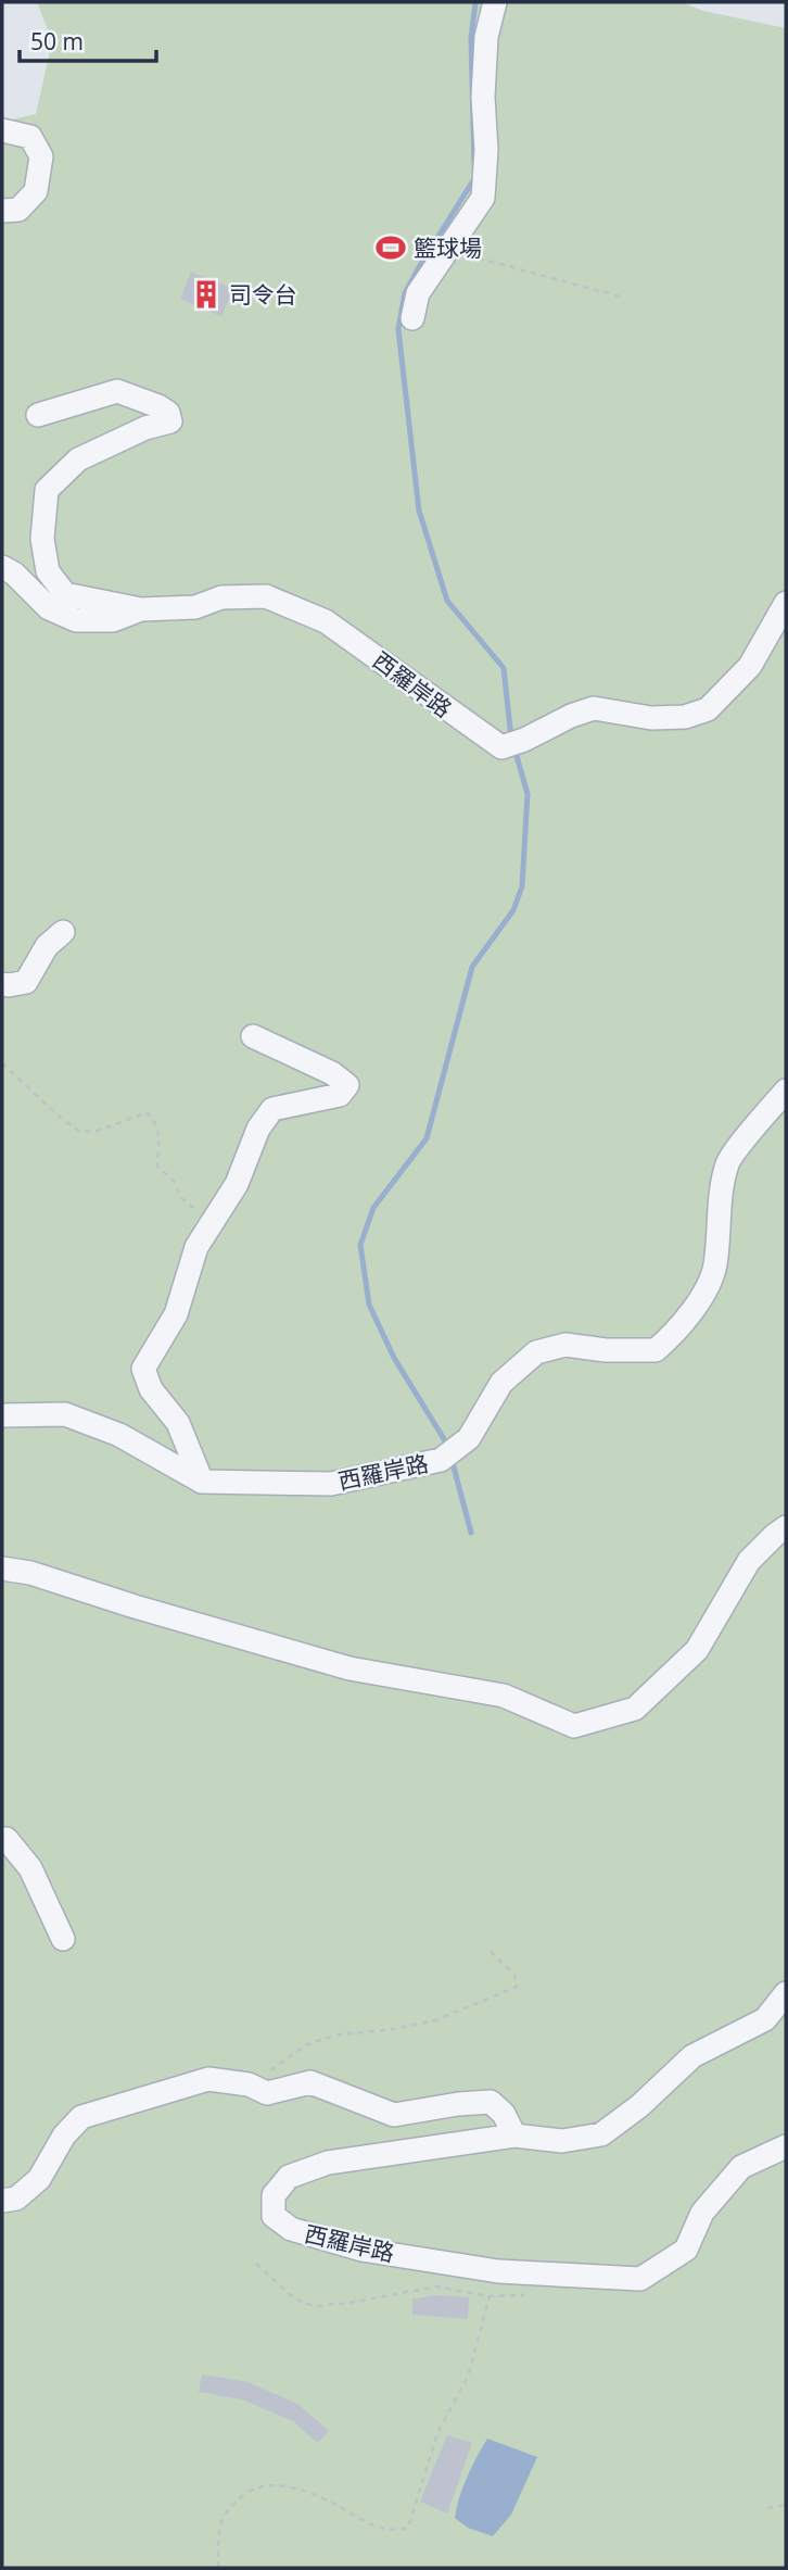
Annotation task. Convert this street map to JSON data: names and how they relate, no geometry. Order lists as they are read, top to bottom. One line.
{"streets":{"street":["西羅岸路"]},"places":{"sports":["籃球場"],"building":["司令台"]},"scale_bar":"50 m"}
